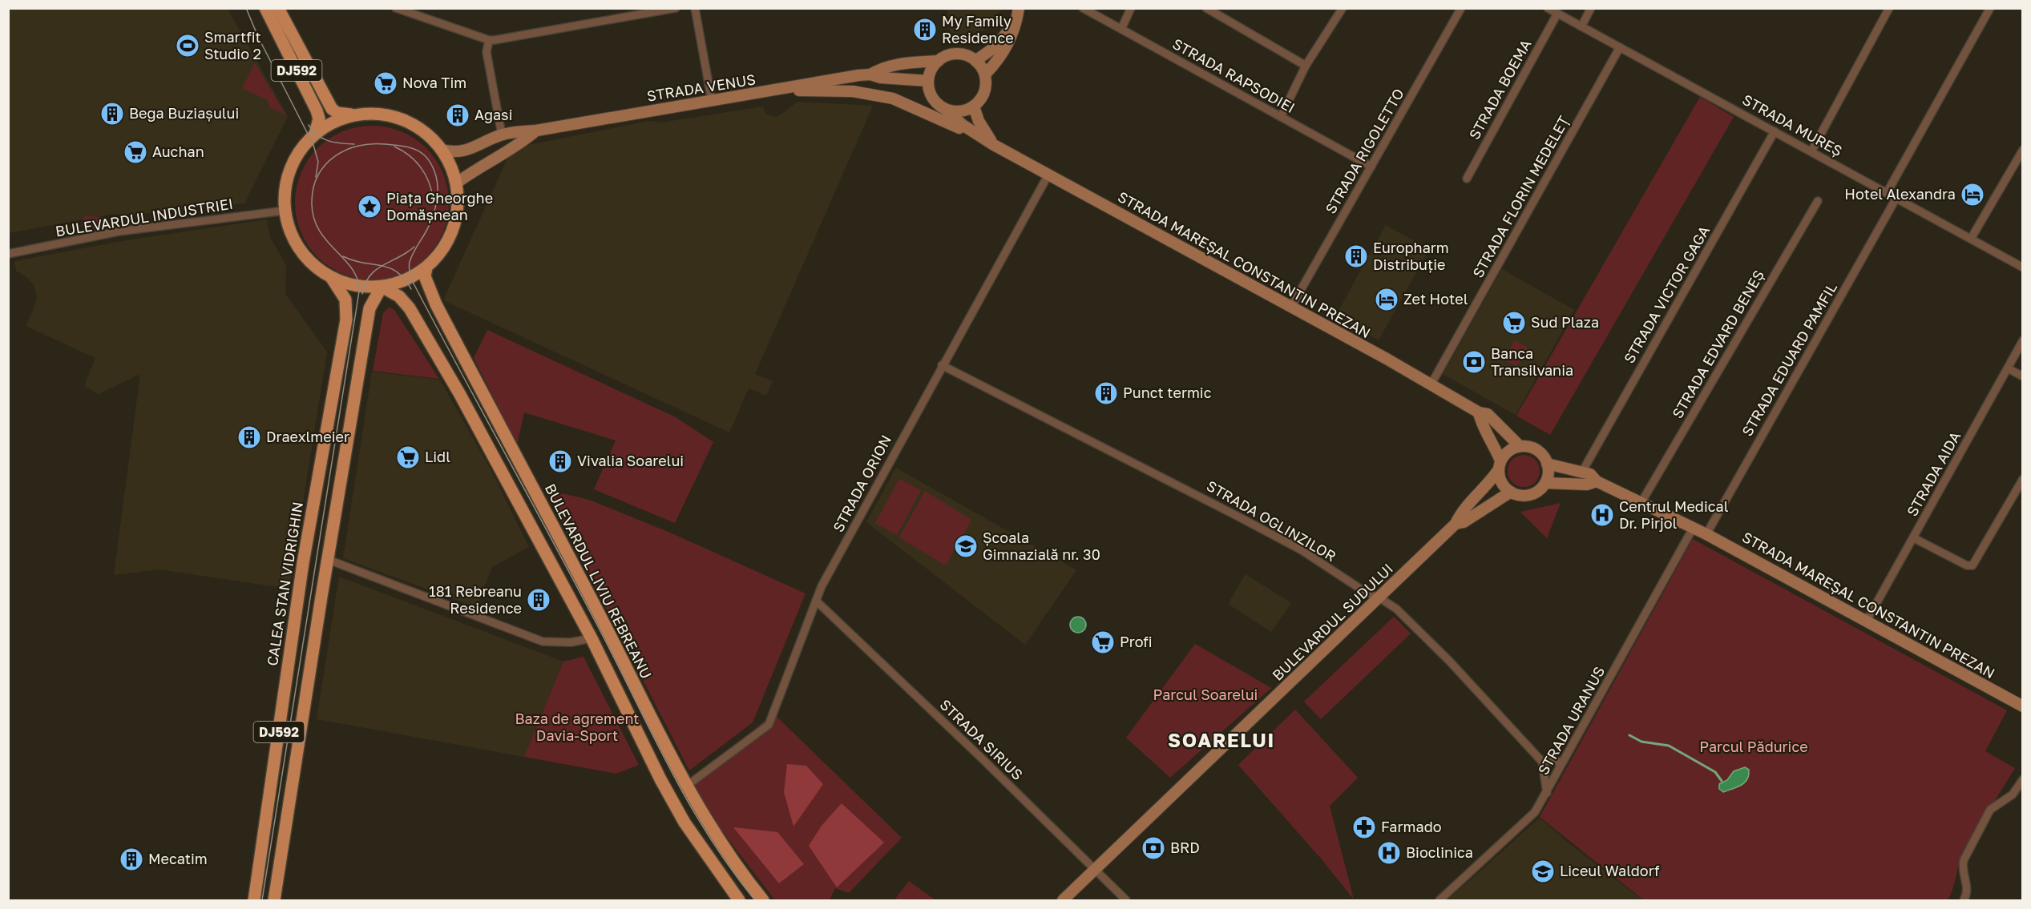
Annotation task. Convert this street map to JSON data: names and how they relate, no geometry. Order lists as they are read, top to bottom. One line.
{"streets":{"main road":["DJ592","STRADA VENUS","STRADA MAREȘAL CONSTANTIN PREZAN","BULEVARDUL LIVIU REBREANU","CALEA STAN VIDRIGHIN","BULEVARDUL SUDULUI"],"street":["STRADA RAPSODIEI","STRADA BOEMA","STRADA MUREȘ","STRADA RIGOLETTO","STRADA FLORIN MEDELEȚ","BULEVARDUL INDUSTRIEI","STRADA VICTOR GAGA","STRADA EDVARD BENEȘ","STRADA EDUARD PAMFIL","STRADA AIDA","STRADA ORION","STRADA OGLINZILOR","STRADA URANUS","STRADA SIRIUS"]},"crossings":[["DJ592","STRADA VENUS"],["DJ592","BULEVARDUL INDUSTRIEI"],["DJ592","BULEVARDUL LIVIU REBREANU"],["DJ592","CALEA STAN VIDRIGHIN"],["STRADA RAPSODIEI","STRADA RIGOLETTO"],["STRADA VENUS","STRADA MAREȘAL CONSTANTIN PREZAN"],["STRADA BOEMA","STRADA MUREȘ"],["STRADA MUREȘ","STRADA FLORIN MEDELEȚ"],["STRADA MUREȘ","STRADA VICTOR GAGA"],["STRADA MUREȘ","STRADA EDUARD PAMFIL"],["STRADA RIGOLETTO","STRADA MAREȘAL CONSTANTIN PREZAN"],["STRADA FLORIN MEDELEȚ","STRADA MAREȘAL CONSTANTIN PREZAN"],["STRADA MAREȘAL CONSTANTIN PREZAN","STRADA VICTOR GAGA"],["STRADA MAREȘAL CONSTANTIN PREZAN","STRADA EDVARD BENEȘ"],["STRADA MAREȘAL CONSTANTIN PREZAN","STRADA EDUARD PAMFIL"],["STRADA MAREȘAL CONSTANTIN PREZAN","STRADA AIDA"],["STRADA MAREȘAL CONSTANTIN PREZAN","STRADA ORION"],["STRADA MAREȘAL CONSTANTIN PREZAN","BULEVARDUL SUDULUI"],["STRADA MAREȘAL CONSTANTIN PREZAN","STRADA URANUS"],["STRADA ORION","STRADA OGLINZILOR"],["STRADA ORION","BULEVARDUL LIVIU REBREANU"],["STRADA ORION","STRADA SIRIUS"],["STRADA OGLINZILOR","BULEVARDUL SUDULUI"],["BULEVARDUL SUDULUI","STRADA SIRIUS"]],"districts":["SOARELUI"],"parks":["Parcul Soarelui","Baza de agrement Davia-Sport","Parcul Pădurice"],"places":{"building":["My Family Residence","Bega Buziașului","Agasi","Europharm Distribuție","Punct termic","Draexlmeier","Vivalia Soarelui","181 Rebreanu Residence","Mecatim"],"sports":["Smartfit Studio 2"],"supermarket":["Nova Tim","Auchan","Sud Plaza","Lidl","Profi"],"hotel":["Hotel Alexandra","Zet Hotel"],"place":["Piața Gheorghe Domășnean"],"bank":["Banca Transilvania","BRD"],"hospital":["Centrul Medical Dr. Pirjol","Bioclinica"],"school or university":["Școala Gimnazială nr. 30","Liceul Waldorf"],"pharmacy":["Farmado"]}}
